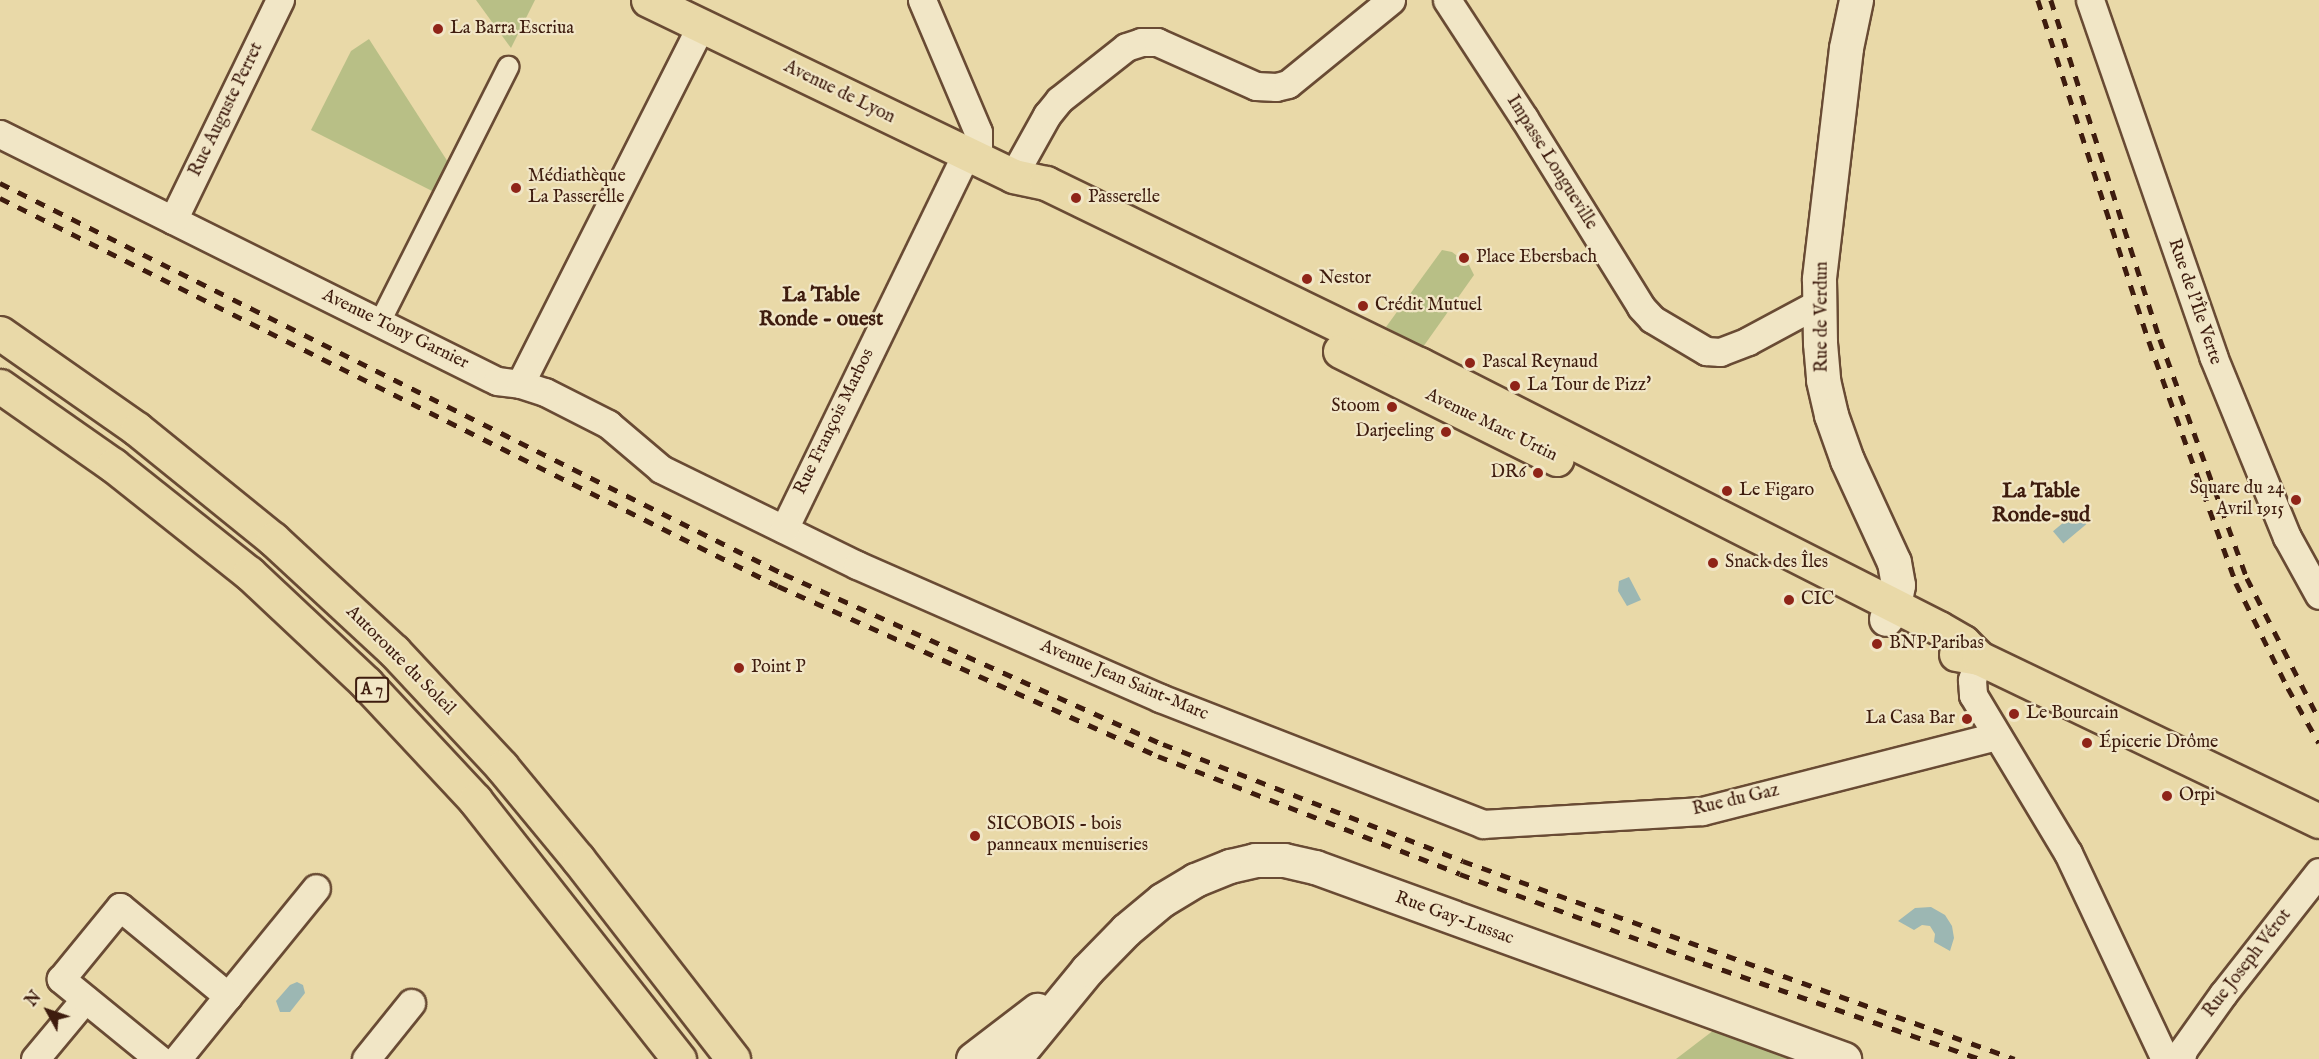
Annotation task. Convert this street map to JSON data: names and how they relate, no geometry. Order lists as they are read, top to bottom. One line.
{"streets":{"main road":["Avenue de Lyon","Avenue Marc Urtin","Autoroute du Soleil","A 7"],"street":["Rue Auguste Perret","Impasse Longueville","Rue de l'Île Verte","Rue de Verdun","Avenue Tony Garnier","Rue François Marbos","Avenue Jean Saint-Marc","Rue du Gaz","Rue Gay-Lussac","Rue Joseph Vérot"]},"crossings":[["Avenue de Lyon","Rue François Marbos"],["Avenue de Lyon","Avenue Marc Urtin"],["Rue Auguste Perret","Avenue Tony Garnier"],["Impasse Longueville","Rue de Verdun"],["Rue de Verdun","Avenue Marc Urtin"],["Avenue Tony Garnier","Rue François Marbos"],["Avenue Tony Garnier","Avenue Jean Saint-Marc"],["Rue François Marbos","Avenue Marc Urtin"],["Rue François Marbos","Avenue Jean Saint-Marc"],["Avenue Jean Saint-Marc","Rue du Gaz"]],"districts":["La Table Ronde - ouest","La Table Ronde-sud"],"places":["La Barra Escriua","Médiathèque La Passerelle","Passerelle","Place Ebersbach","Nestor","Crédit Mutuel","Pascal Reynaud","La Tour de Pizz'","Stoom","Darjeeling","DR6","Le Figaro","Square du 24 Avril 1915","Snack des Îles","CIC","BNP Paribas","Point P","Le Bourcain","La Casa Bar","Épicerie Drôme","Orpi","SICOBOIS - bois panneaux menuiseries"],"north":"top left"}
